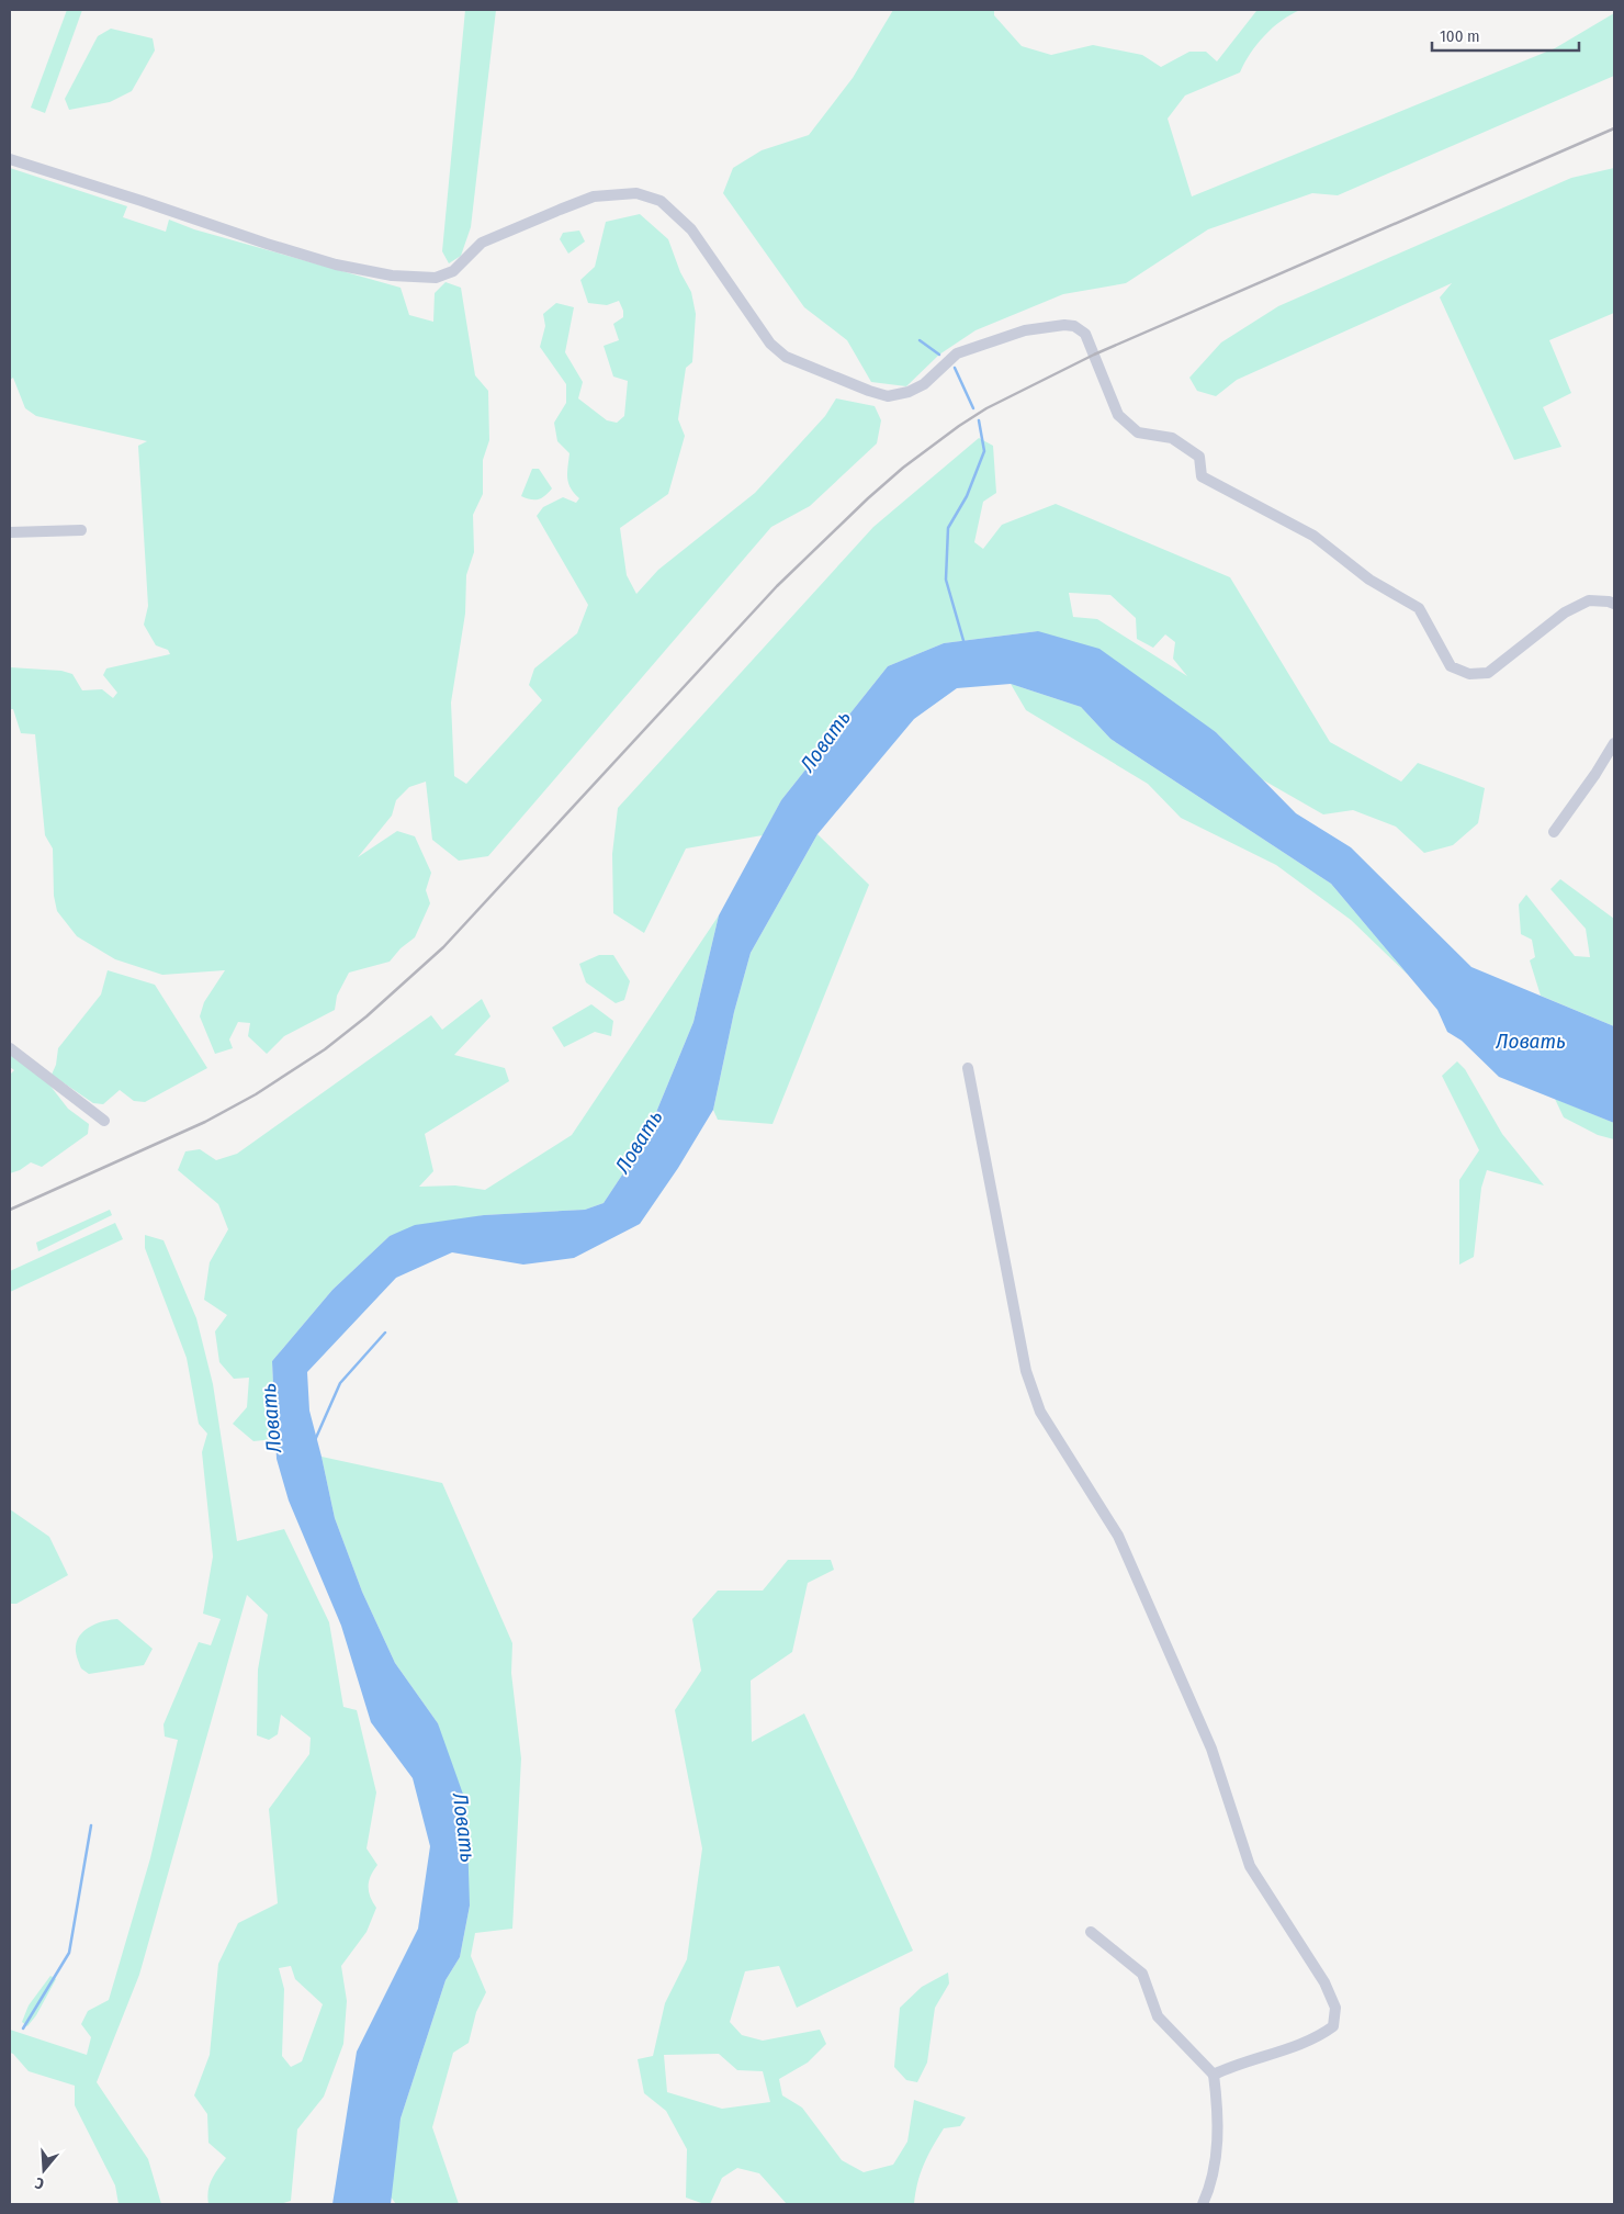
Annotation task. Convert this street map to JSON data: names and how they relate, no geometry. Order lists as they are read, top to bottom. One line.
{"water":["Ловать"],"scale_bar":"100 m","north":"bottom"}
